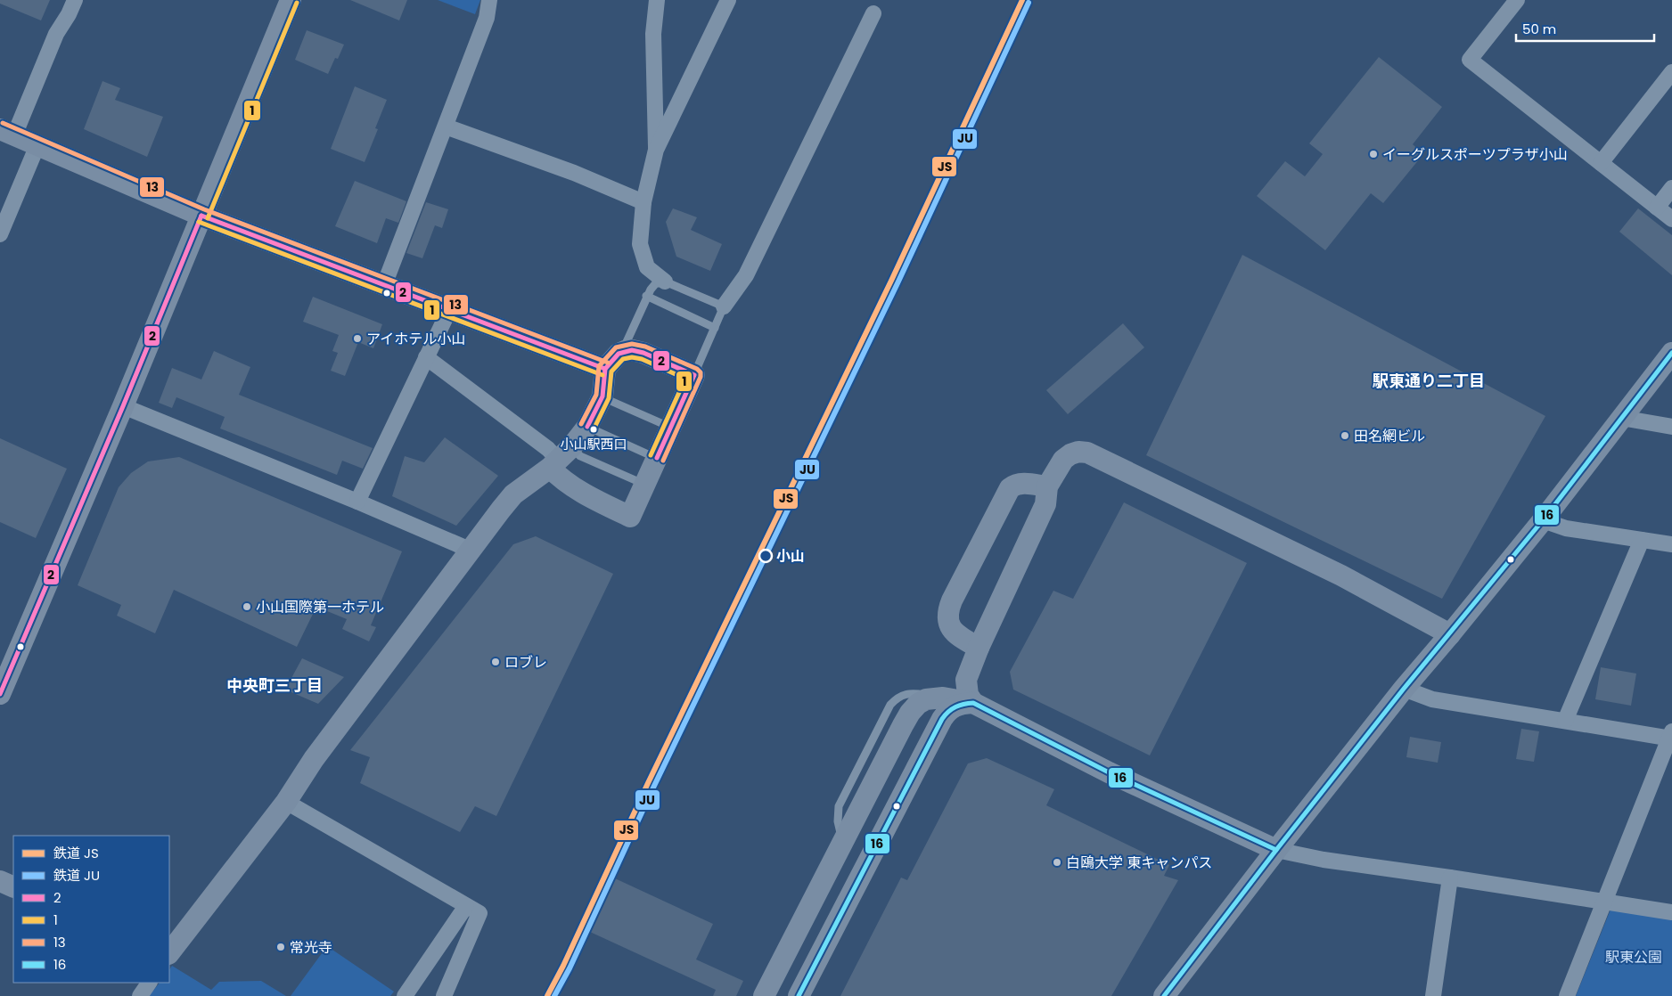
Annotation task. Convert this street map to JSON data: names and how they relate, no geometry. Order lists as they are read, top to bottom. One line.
{"districts":["駅東通り二丁目","中央町三丁目"],"parks":["駅東公園"],"places":["イーグルスポーツプラザ小山","アイホテル小山","小山駅西口","田名網ビル","小山","小山国際第一ホテル","ロブレ","白鴎大学 東キャンパス","常光寺"],"lines":["rail line JS","rail line JU","transit line 1","transit line 13","transit line 2","transit line 16"],"legend":["鉄道 JS","鉄道 JU","2","1","13","16"],"scale_bar":"50 m"}
